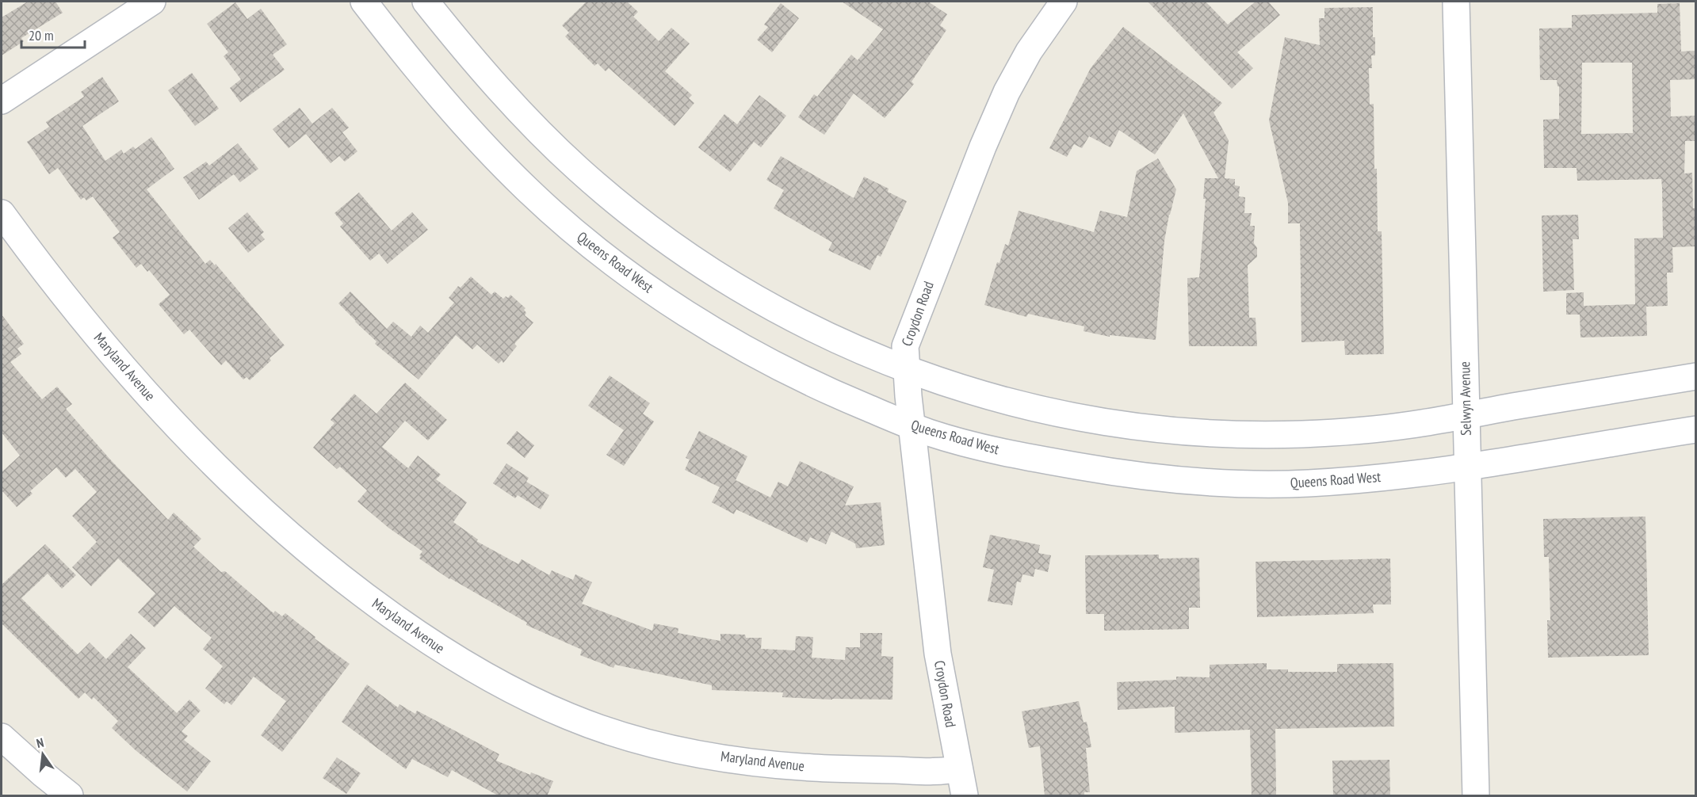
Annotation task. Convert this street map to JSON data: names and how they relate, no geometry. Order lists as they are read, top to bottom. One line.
{"streets":{"street":["Queens Road West","Croydon Road","Maryland Avenue","Selwyn Avenue"]},"crossings":[["Queens Road West","Croydon Road"],["Queens Road West","Selwyn Avenue"],["Croydon Road","Maryland Avenue"]],"scale_bar":"20 m","north":"top"}
